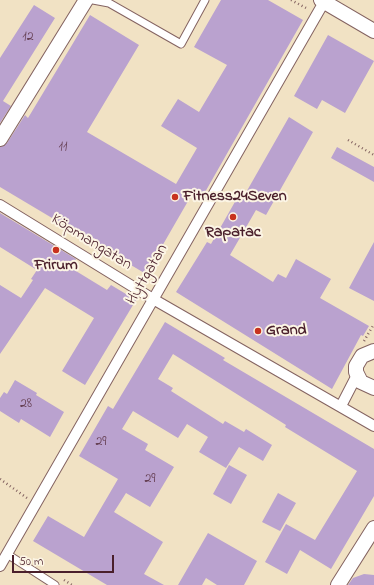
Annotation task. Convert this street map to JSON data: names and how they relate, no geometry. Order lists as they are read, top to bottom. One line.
{"streets":{"street":["Köpmangatan","Hyttgatan"]},"crossings":[["Köpmangatan","Hyttgatan"]],"places":["Fitness24Seven","Rapatac","Frirum","Grand"],"house_numbers":["12","11","28","29","29"],"scale_bar":"50 m"}
